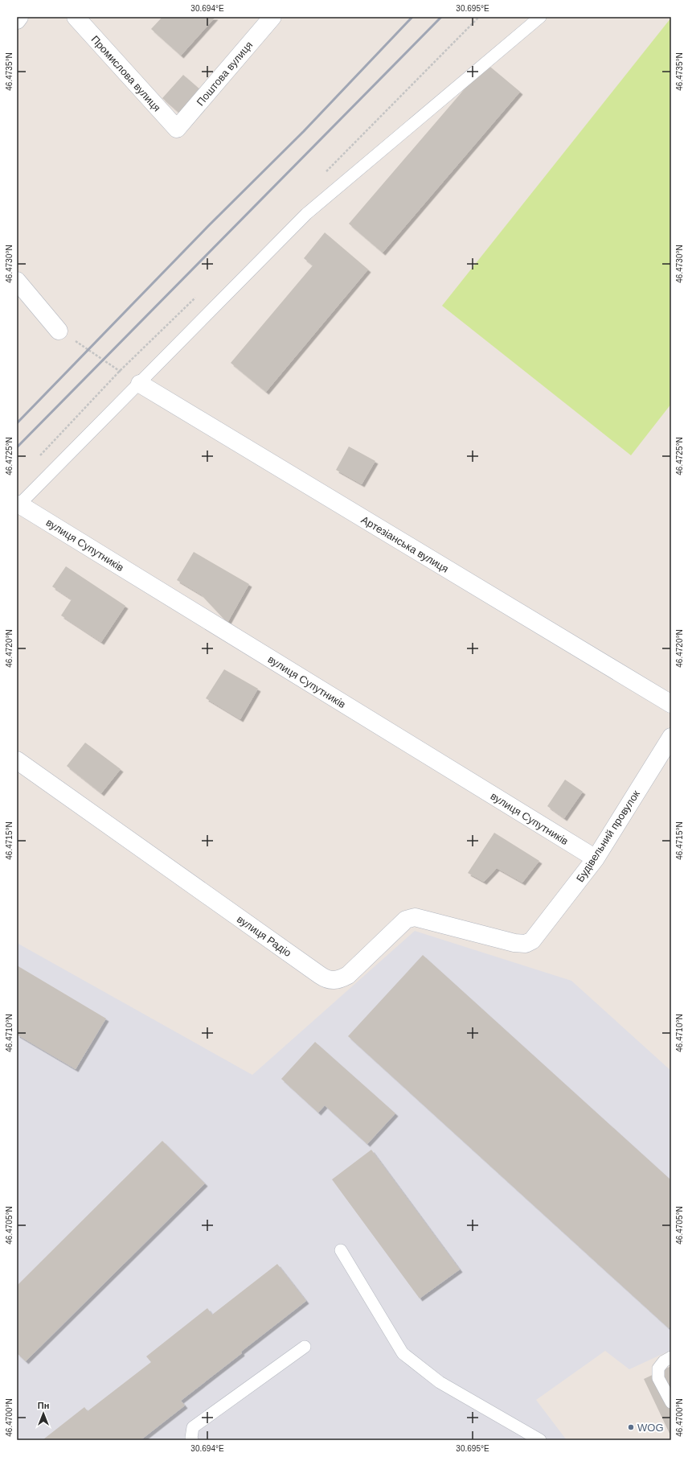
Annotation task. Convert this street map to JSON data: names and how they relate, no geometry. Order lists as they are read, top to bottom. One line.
{"streets":{"street":["Промислова вулиця","Поштова вулиця","Артезіанська вулиця","вулиця Супутників","Будівельний провулок","вулиця Радіо"]},"crossings":[["Промислова вулиця","Поштова вулиця"],["вулиця Супутників","Будівельний провулок"],["Будівельний провулок","вулиця Радіо"]],"places":["WOG"],"north":"top","coordinates":["30.694°E","30.695°E","46.4735°N","46.4730°N","46.4725°N","46.4720°N","46.4715°N","46.4710°N","46.4705°N","46.4700°N"]}
